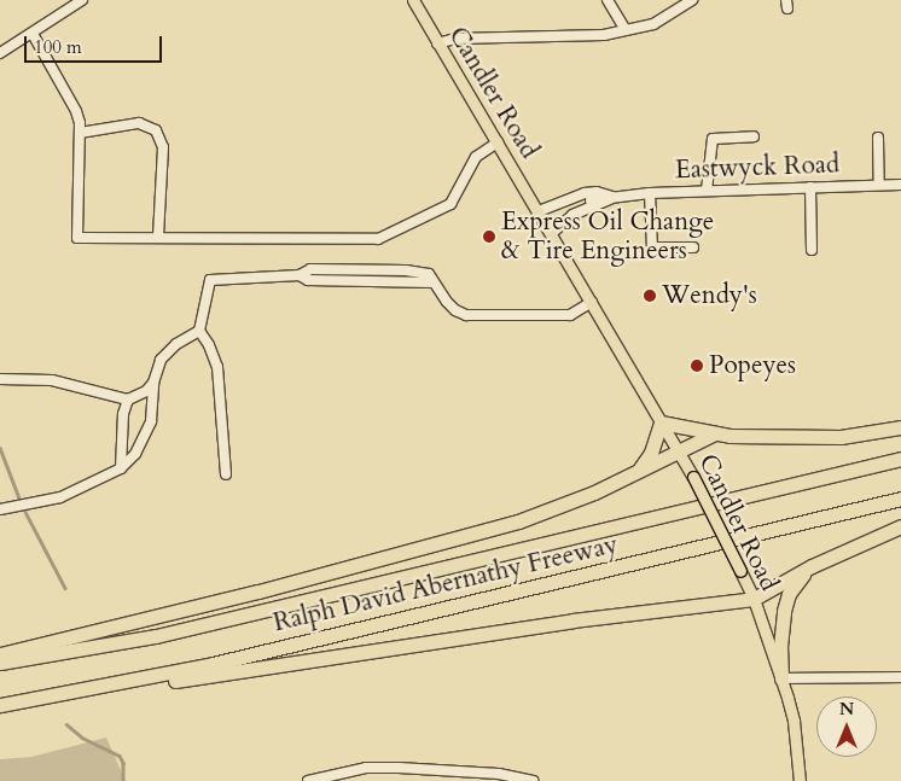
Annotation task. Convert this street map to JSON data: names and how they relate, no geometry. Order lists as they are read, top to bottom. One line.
{"streets":{"highway":["Ralph David Abernathy Freeway"],"main road":["Candler Road"],"street":["Eastwyck Road"]},"crossings":[["Candler Road","Eastwyck Road"]],"places":["Express Oil Change & Tire Engineers","Wendy's","Popeyes"],"scale_bar":"100 m","north":"top"}
